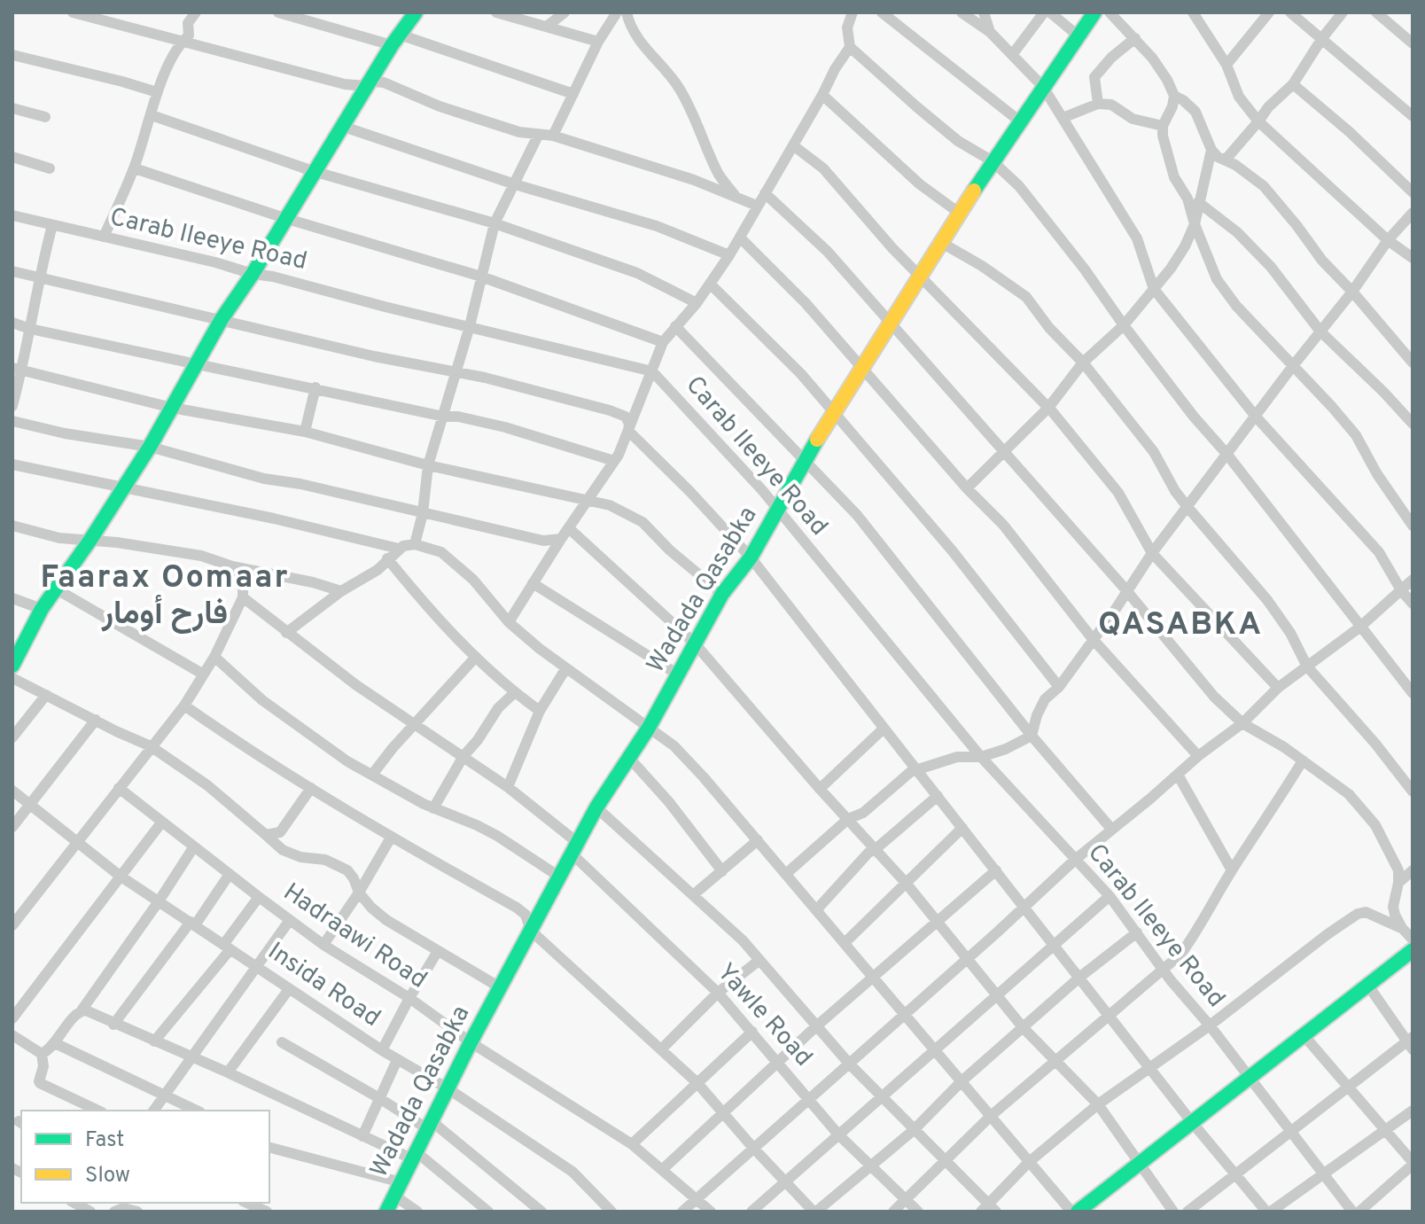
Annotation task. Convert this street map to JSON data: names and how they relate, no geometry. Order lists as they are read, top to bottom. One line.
{"streets":{"main road":["Wadada Qasabka"],"street":["Carab Ileeye Road","Hadraawi Road","Insida Road","Yawle Road"]},"crossings":[["Carab Ileeye Road","Wadada Qasabka"],["Wadada Qasabka","Hadraawi Road"],["Wadada Qasabka","Insida Road"],["Wadada Qasabka","Yawle Road"]],"districts":["Faarax Oomaar فارح أومار","QASABKA"],"legend":["Fast","Slow"]}
